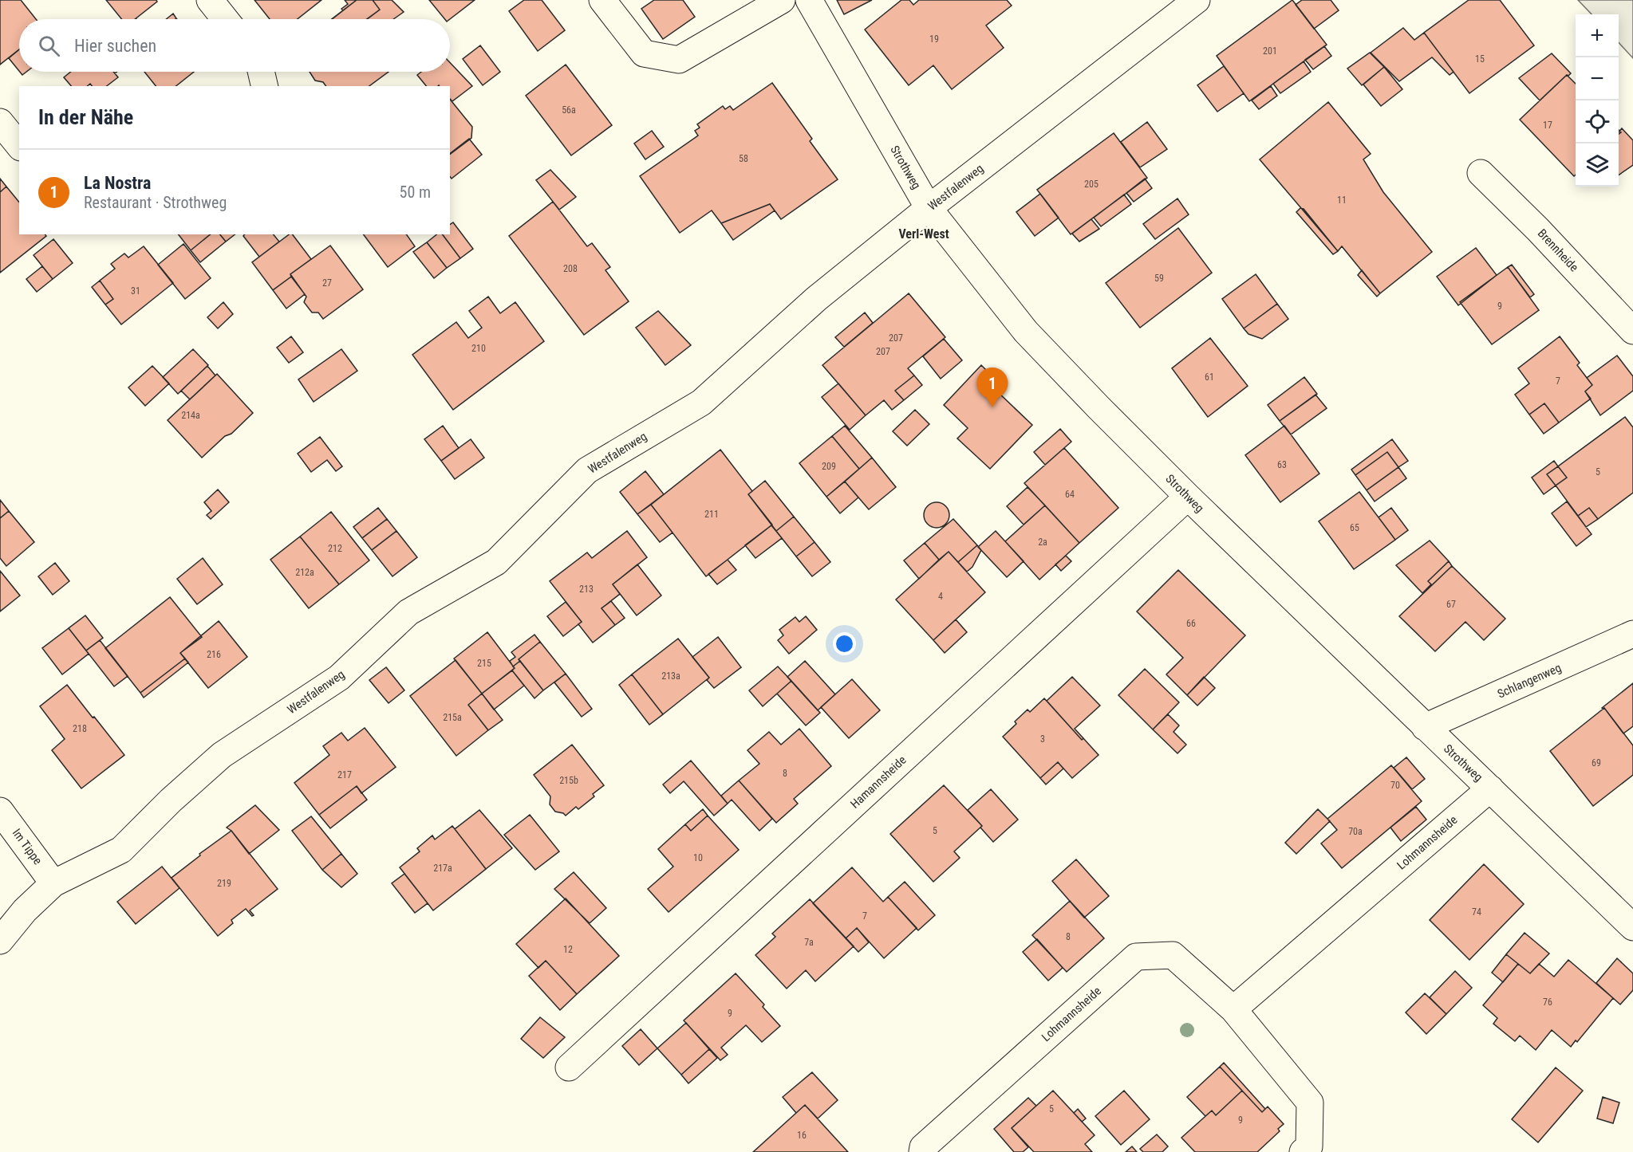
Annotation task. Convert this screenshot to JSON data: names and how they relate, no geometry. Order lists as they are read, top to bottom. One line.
{"streets":{"street":["Strothweg","Westfalenweg","Brennheide","Schlangenweg","Hamannsheide","Lohmannsheide","Im Tippe"]},"crossings":[["Strothweg","Westfalenweg"],["Strothweg","Schlangenweg"],["Strothweg","Hamannsheide"],["Strothweg","Lohmannsheide"],["Westfalenweg","Im Tippe"]],"districts":["Verl-West"],"house_numbers":["19","201","15","56a","17","58","205","11","208","59","27","31","9","207","210","207","61","7","214a","63","209","5","64","211","65","2a","212","212a","213","4","67","66","216","215","213a","215a","218","3","69","8","217","215b","70","5","70a","10","217a","219","74","7","8","7a","12","76","9","5","9","16"],"page":{"map_buttons":["+","−"],"search":"Hier suchen","heading":"In der Nähe","list":[{"mark":"1","name":"La Nostra","note":"Restaurant · Strothweg","value":"50 m"}],"pins":"1"}}
